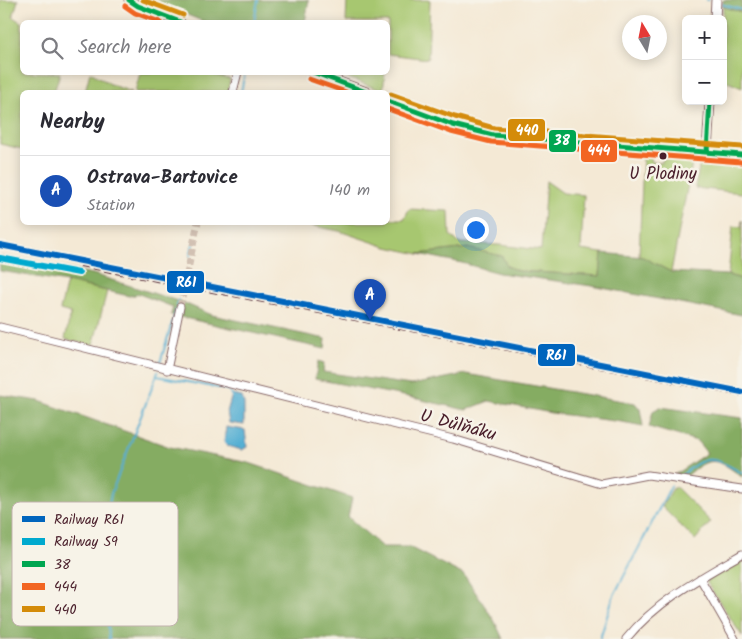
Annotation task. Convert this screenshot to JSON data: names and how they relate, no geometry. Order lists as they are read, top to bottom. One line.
{"streets":{"street":["U Důlňáku"]},"places":["U Plodiny"],"lines":["transit line 38","transit line 440","transit line 444","rail line R61","rail line S9"],"legend":["Railway R61","Railway S9","38","444","440"],"north":"top","page":{"map_buttons":["+","−"],"search":"Search here","heading":"Nearby","list":[{"mark":"A","name":"Ostrava-Bartovice","note":"Station","value":"140 m"}],"pins":"A"}}
